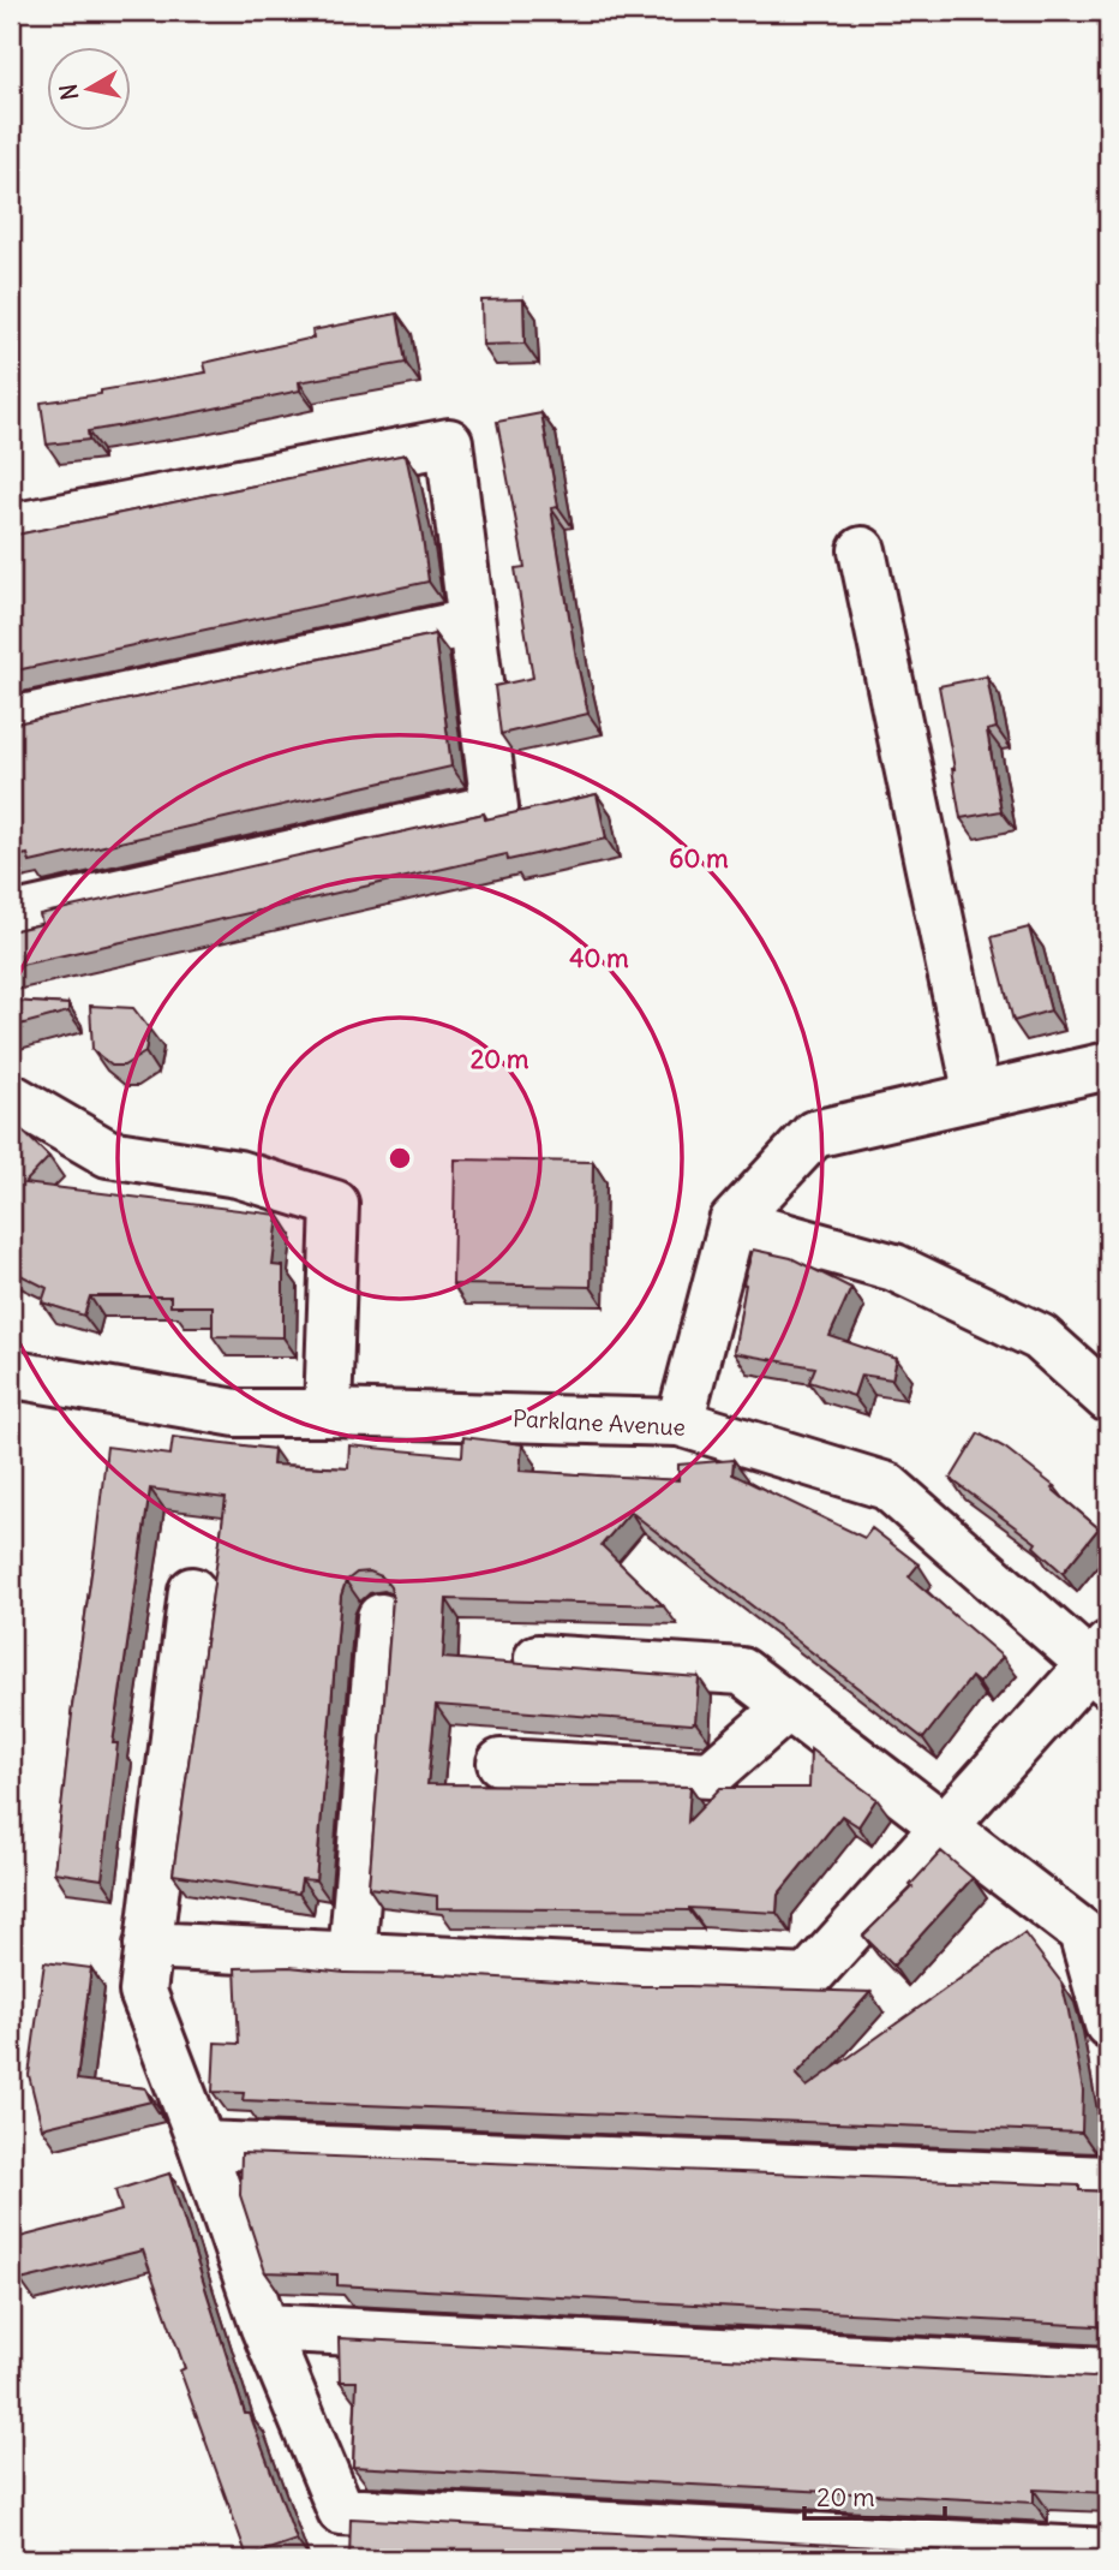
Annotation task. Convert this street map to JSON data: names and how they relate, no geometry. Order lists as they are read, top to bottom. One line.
{"streets":{"street":["Parklane Avenue"]},"scale_bar":"20 m","north":"left","rings":["60 m","40 m","20 m"]}
